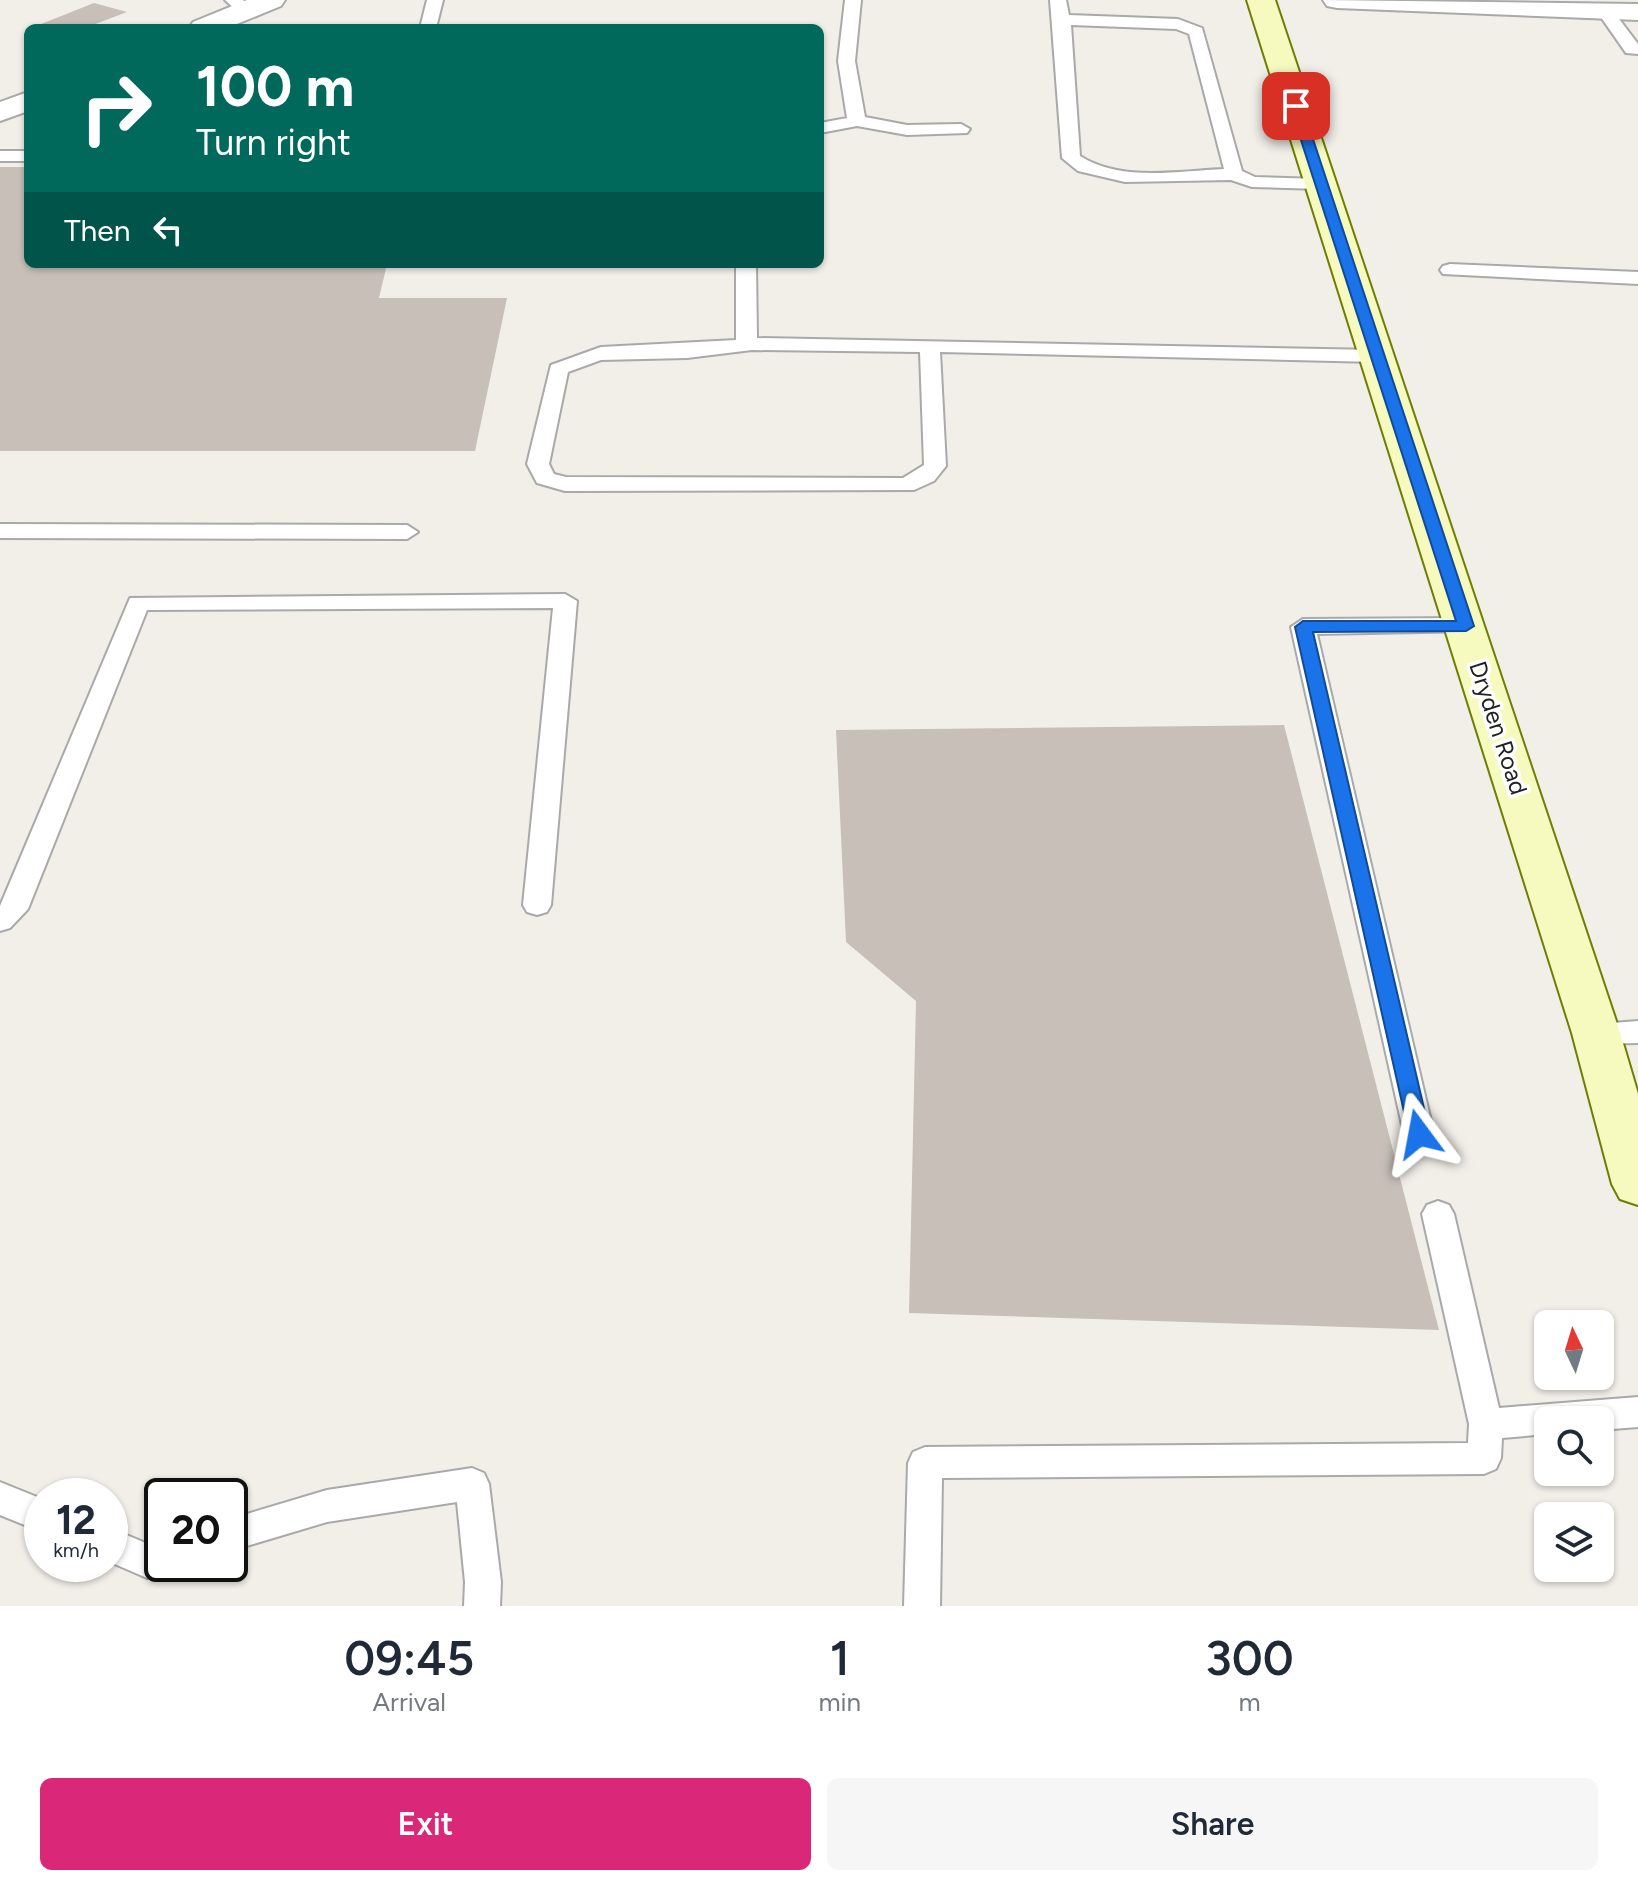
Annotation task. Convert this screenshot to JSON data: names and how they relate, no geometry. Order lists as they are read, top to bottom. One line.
{"streets":{"main road":["Dryden Road"]},"north":"top","page":{"turn":["100 m","Turn right"],"then":"Then","speed":"12 km/h","limit":"20","eta":["09:45","Arrival","1","min","300","m"],"buttons":["Exit","Share"]}}
